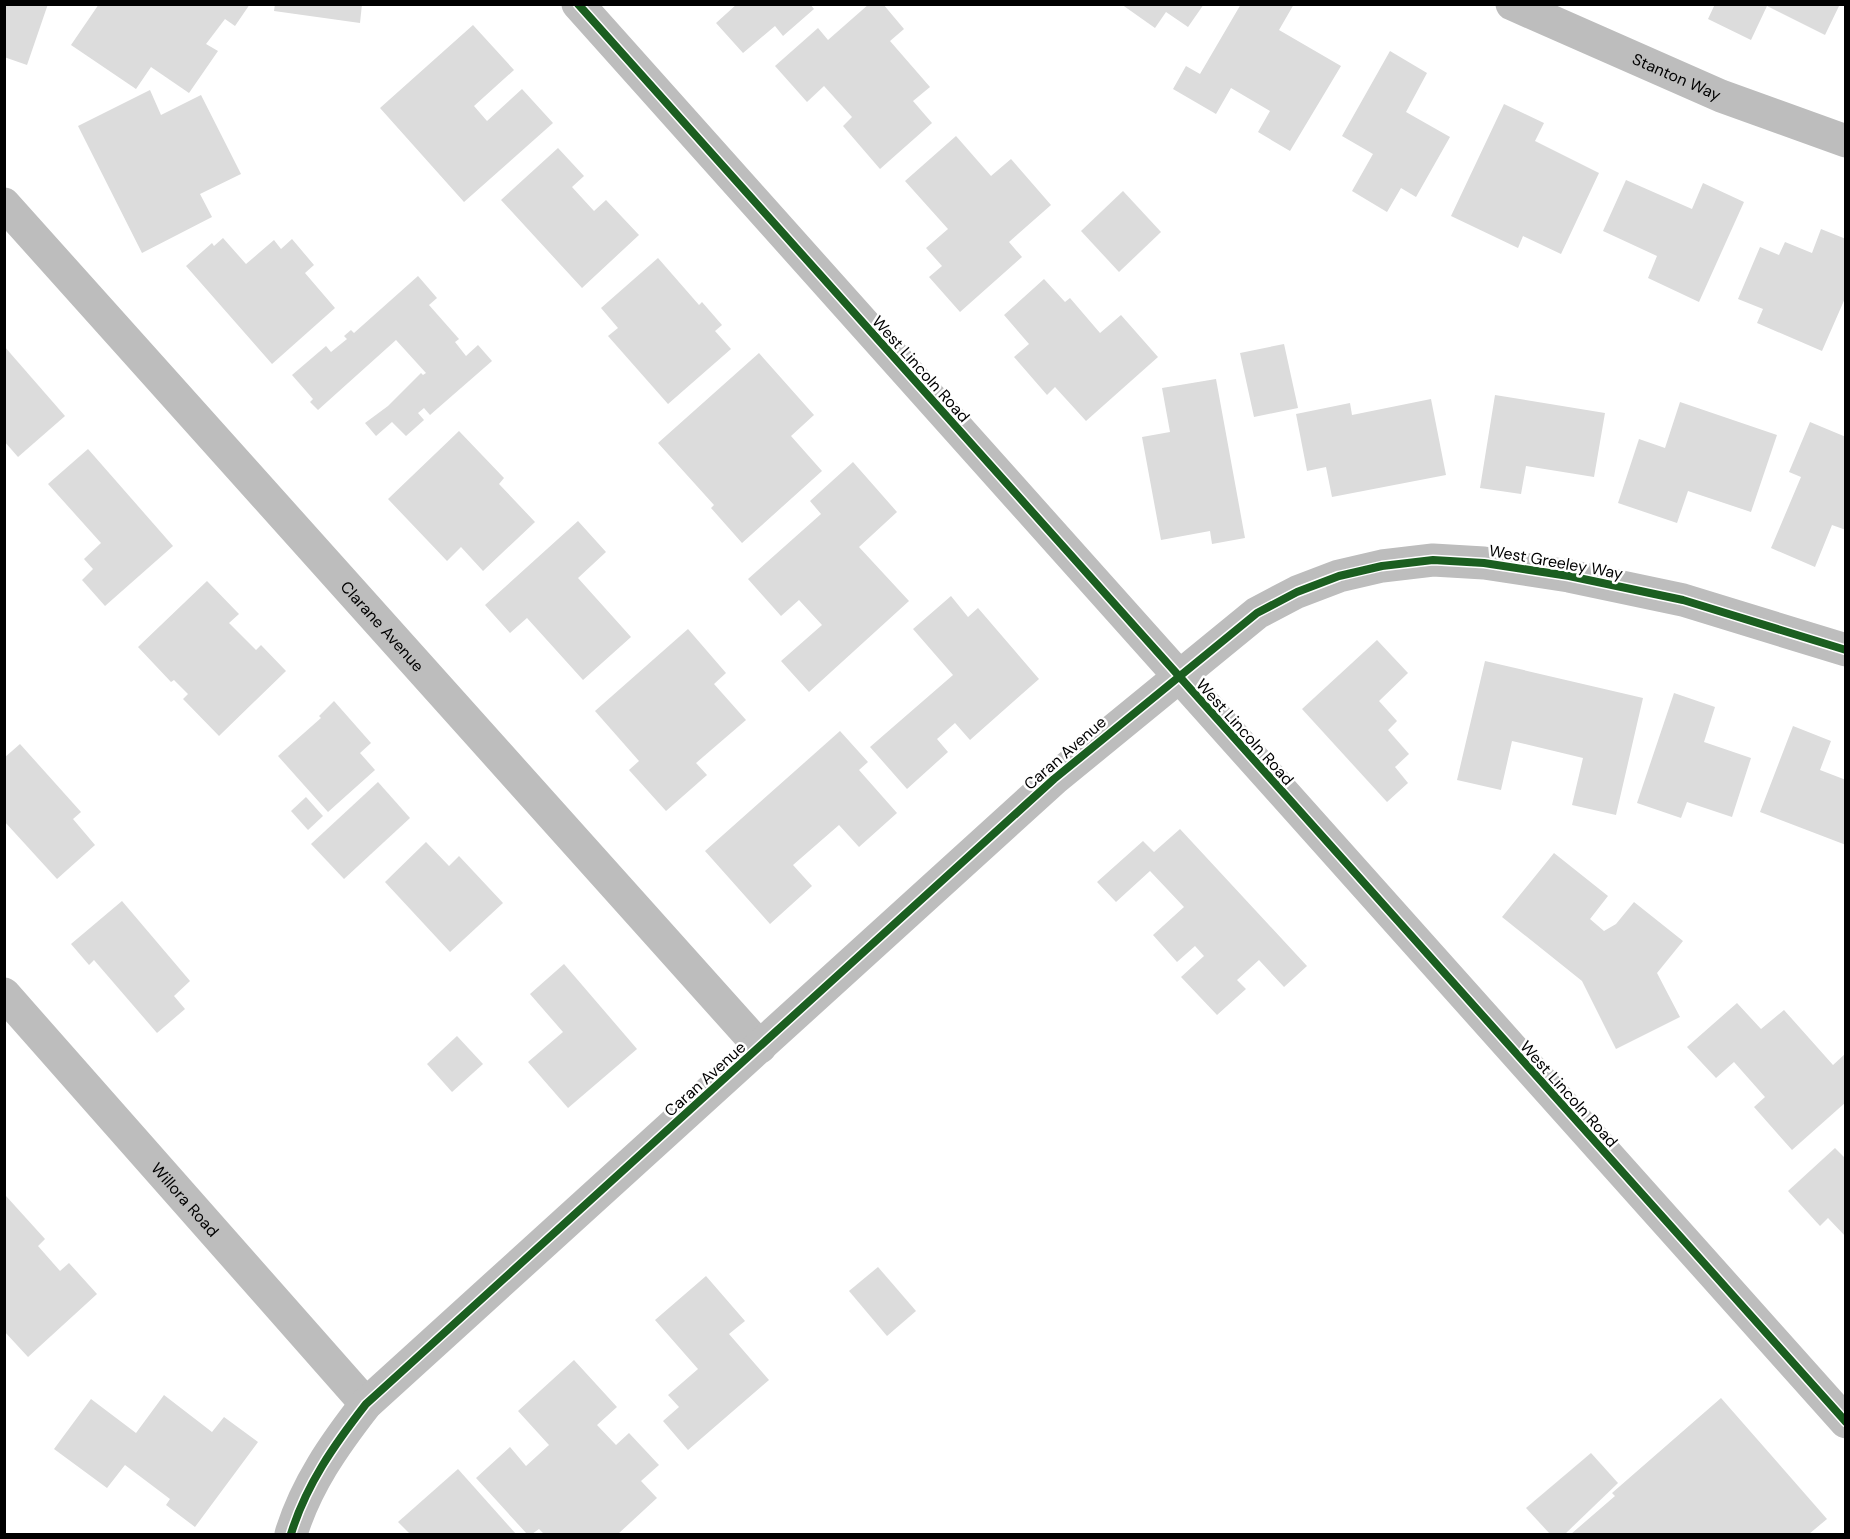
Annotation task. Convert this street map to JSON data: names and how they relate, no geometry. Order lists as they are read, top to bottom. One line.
{"streets":{"street":["Stanton Way","West Lincoln Road","West Greeley Way","Clarane Avenue","Caran Avenue","Willora Road"]},"crossings":[["West Lincoln Road","West Greeley Way"],["West Lincoln Road","Caran Avenue"],["West Greeley Way","Caran Avenue"],["Clarane Avenue","Caran Avenue"],["Caran Avenue","Willora Road"]]}
